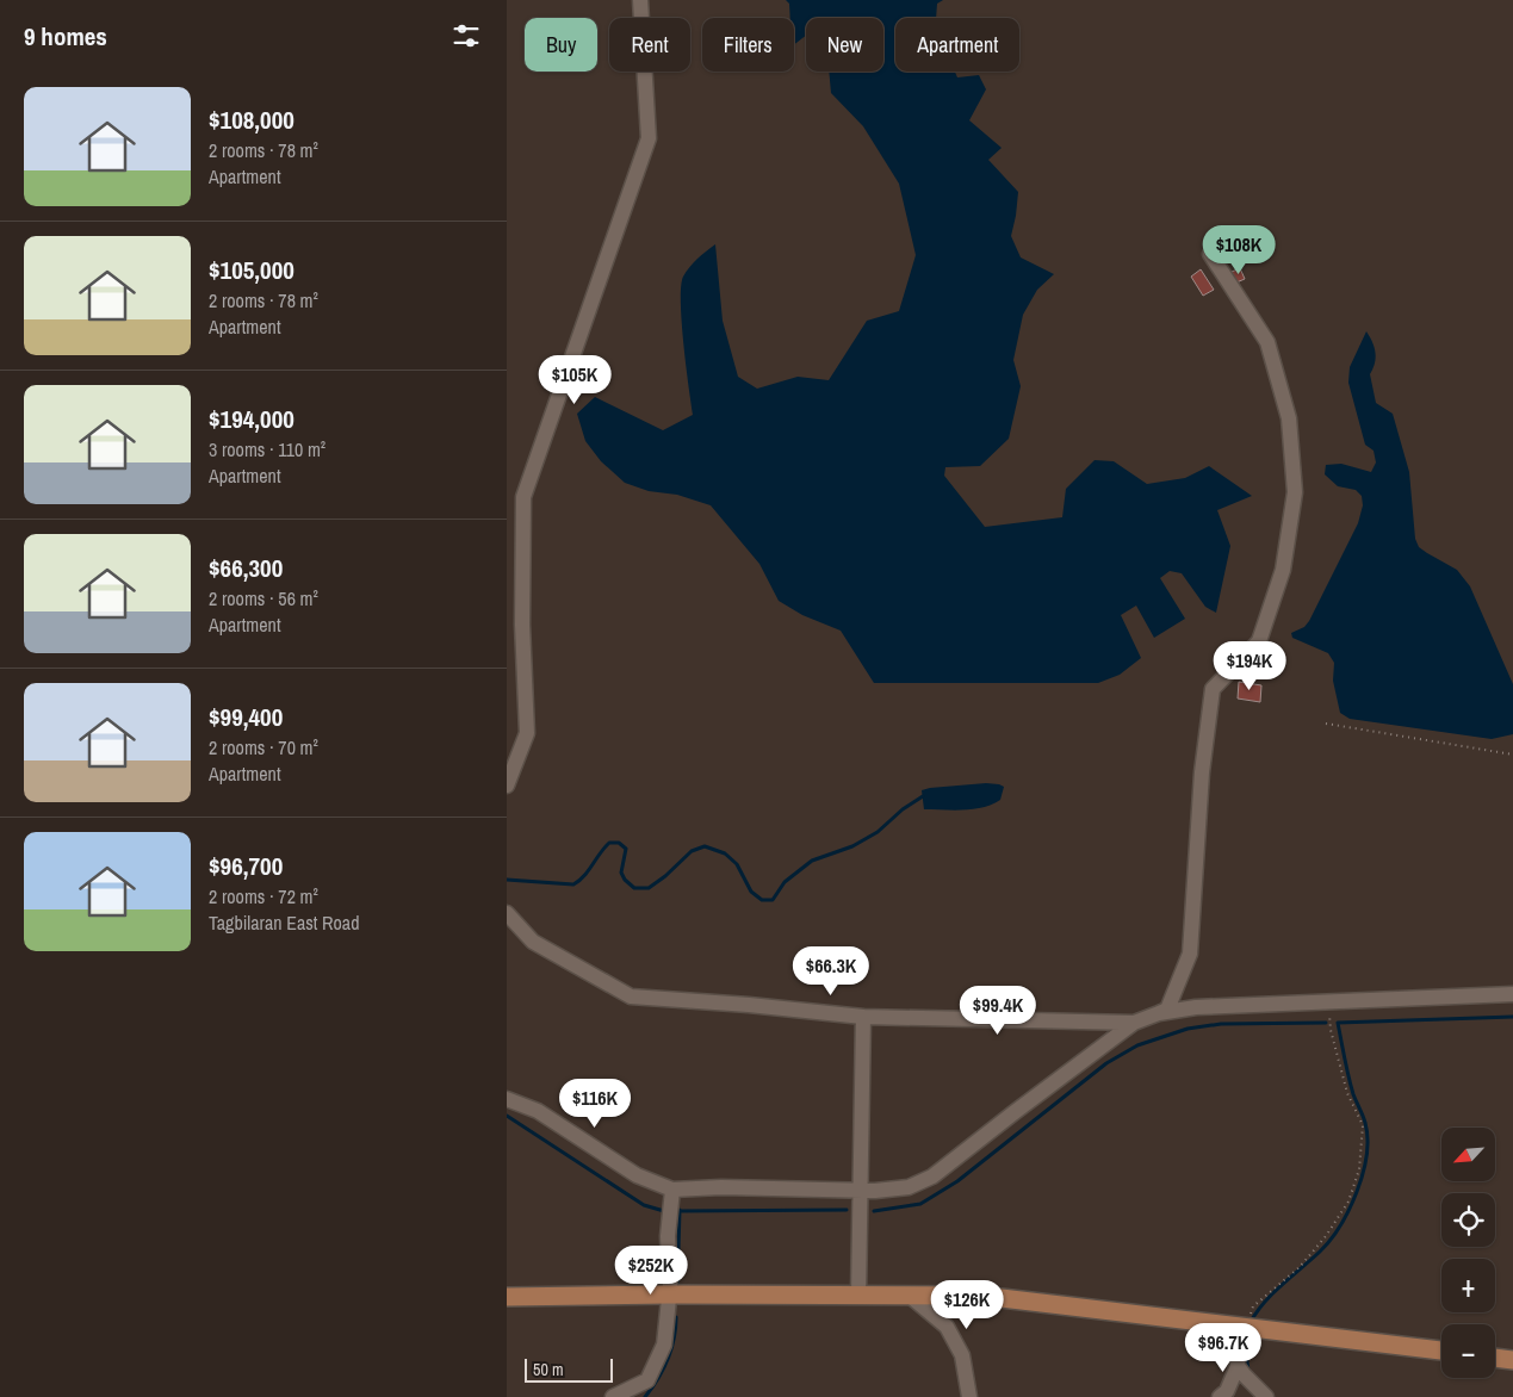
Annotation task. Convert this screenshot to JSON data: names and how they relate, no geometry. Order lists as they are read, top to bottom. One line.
{"scale_bar":"50 m","north":"bottom left","page":{"heading":"9 homes","chip":["Buy","Rent","Filters","New","Apartment"],"list":[{"name":"$108,000","note":"2 rooms · 78 m² · Apartment"},{"name":"$105,000","note":"2 rooms · 78 m² · Apartment"},{"name":"$194,000","note":"3 rooms · 110 m² · Apartment"},{"name":"$66,300","note":"2 rooms · 56 m² · Apartment"},{"name":"$99,400","note":"2 rooms · 70 m² · Apartment"},{"name":"$96,700","note":"2 rooms · 72 m² · Tagbilaran East Road"}],"price":["$108K","$105K","$194K","$66.3K","$99.4K","$116K","$252K","$126K","$96.7K"],"map_buttons":["+","−"],"scale":"50 m"}}
